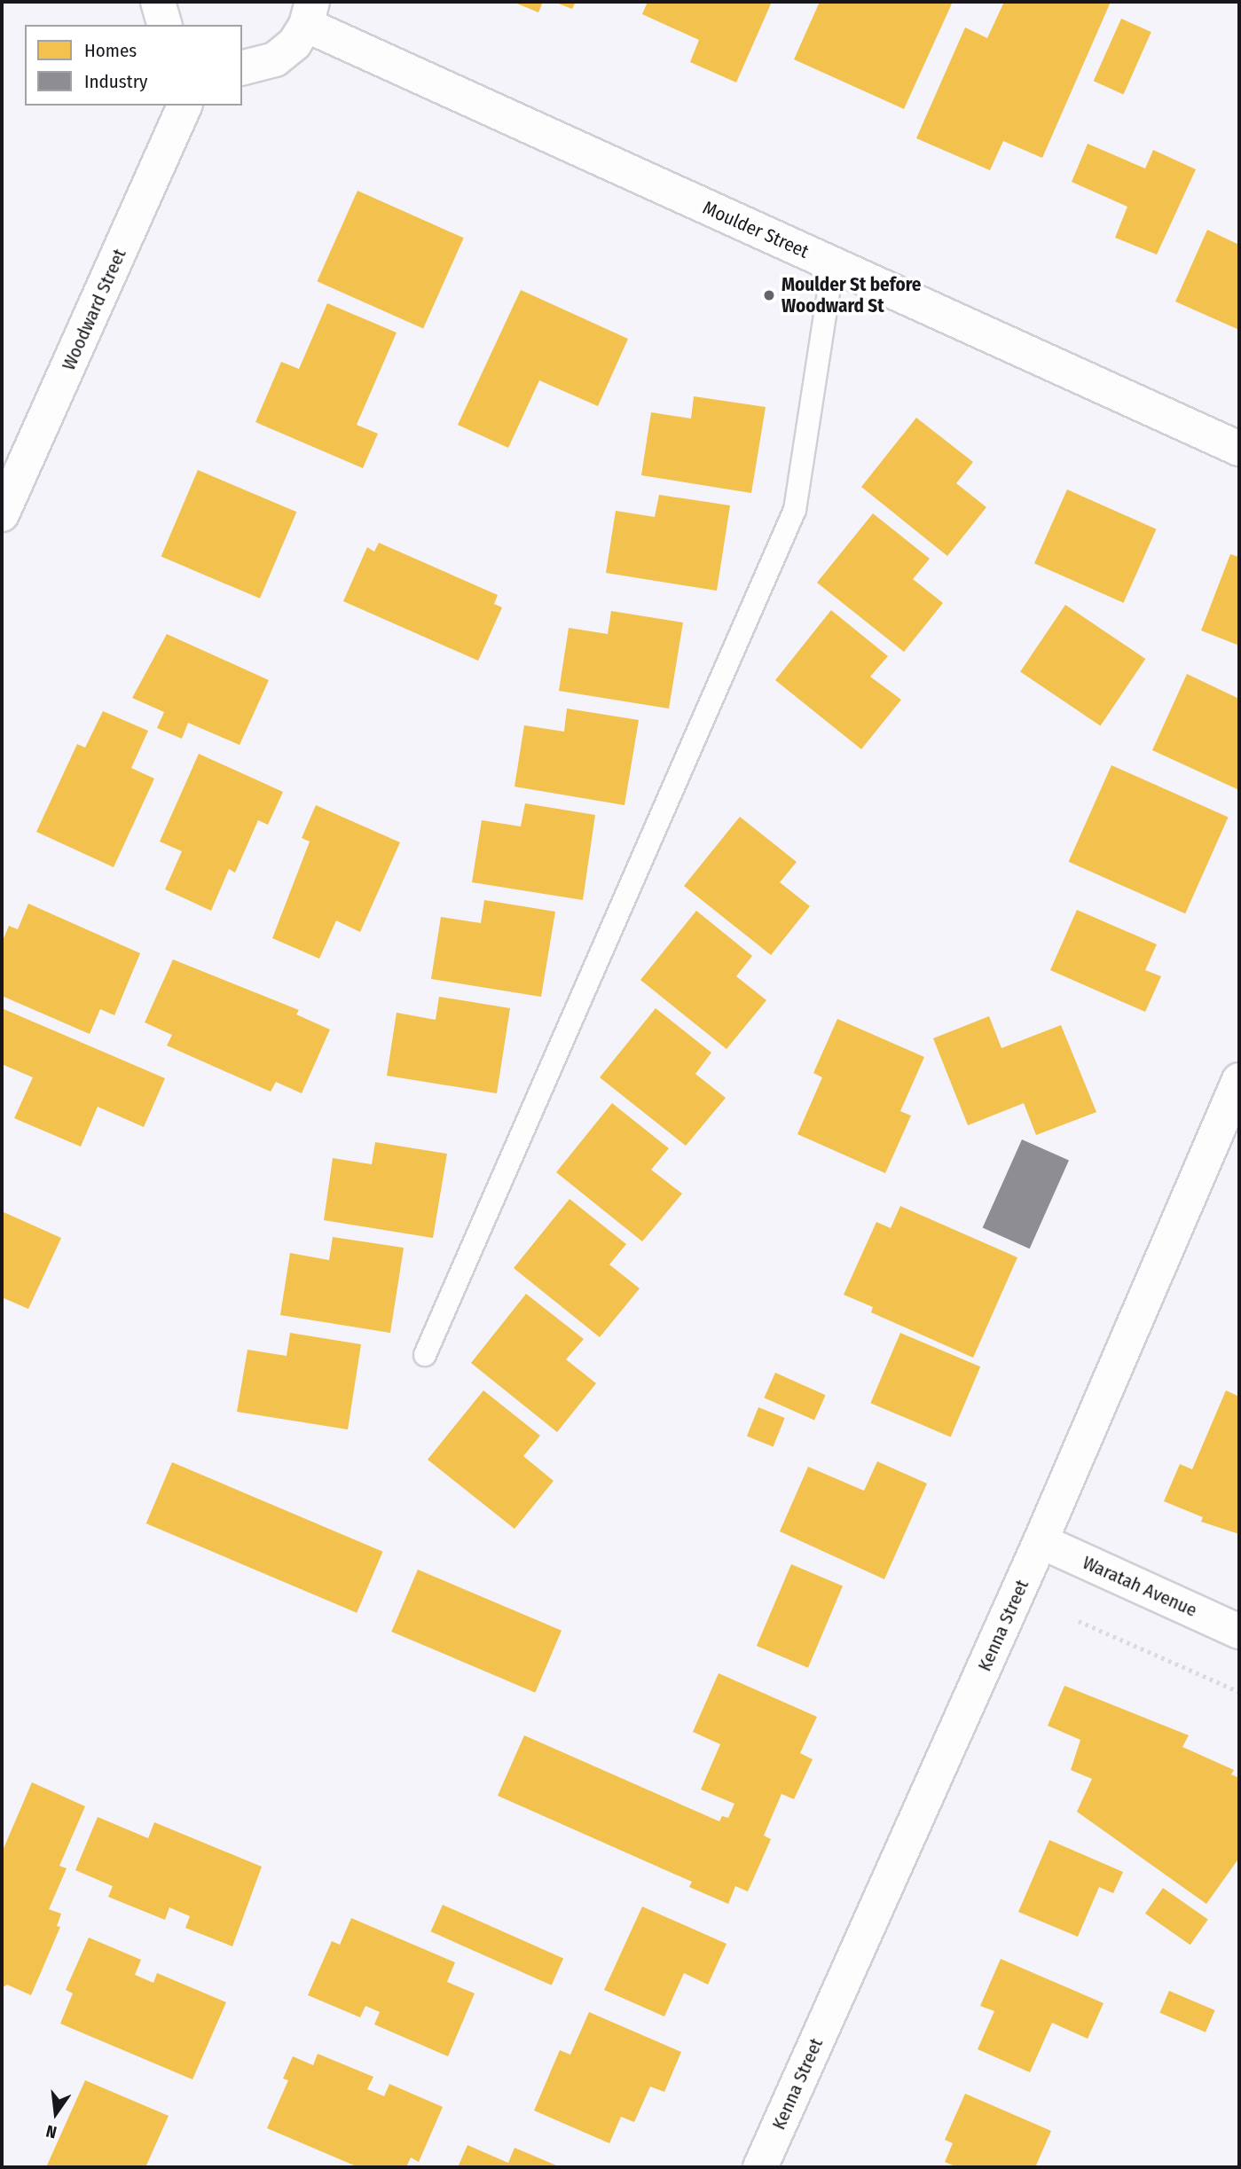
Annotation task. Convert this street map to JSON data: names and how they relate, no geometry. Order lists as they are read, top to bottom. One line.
{"streets":{"street":["Moulder Street","Woodward Street","Waratah Avenue","Kenna Street"]},"crossings":[["Waratah Avenue","Kenna Street"]],"places":["Moulder St before Woodward St"],"legend":["Homes","Industry"],"north":"bottom"}
